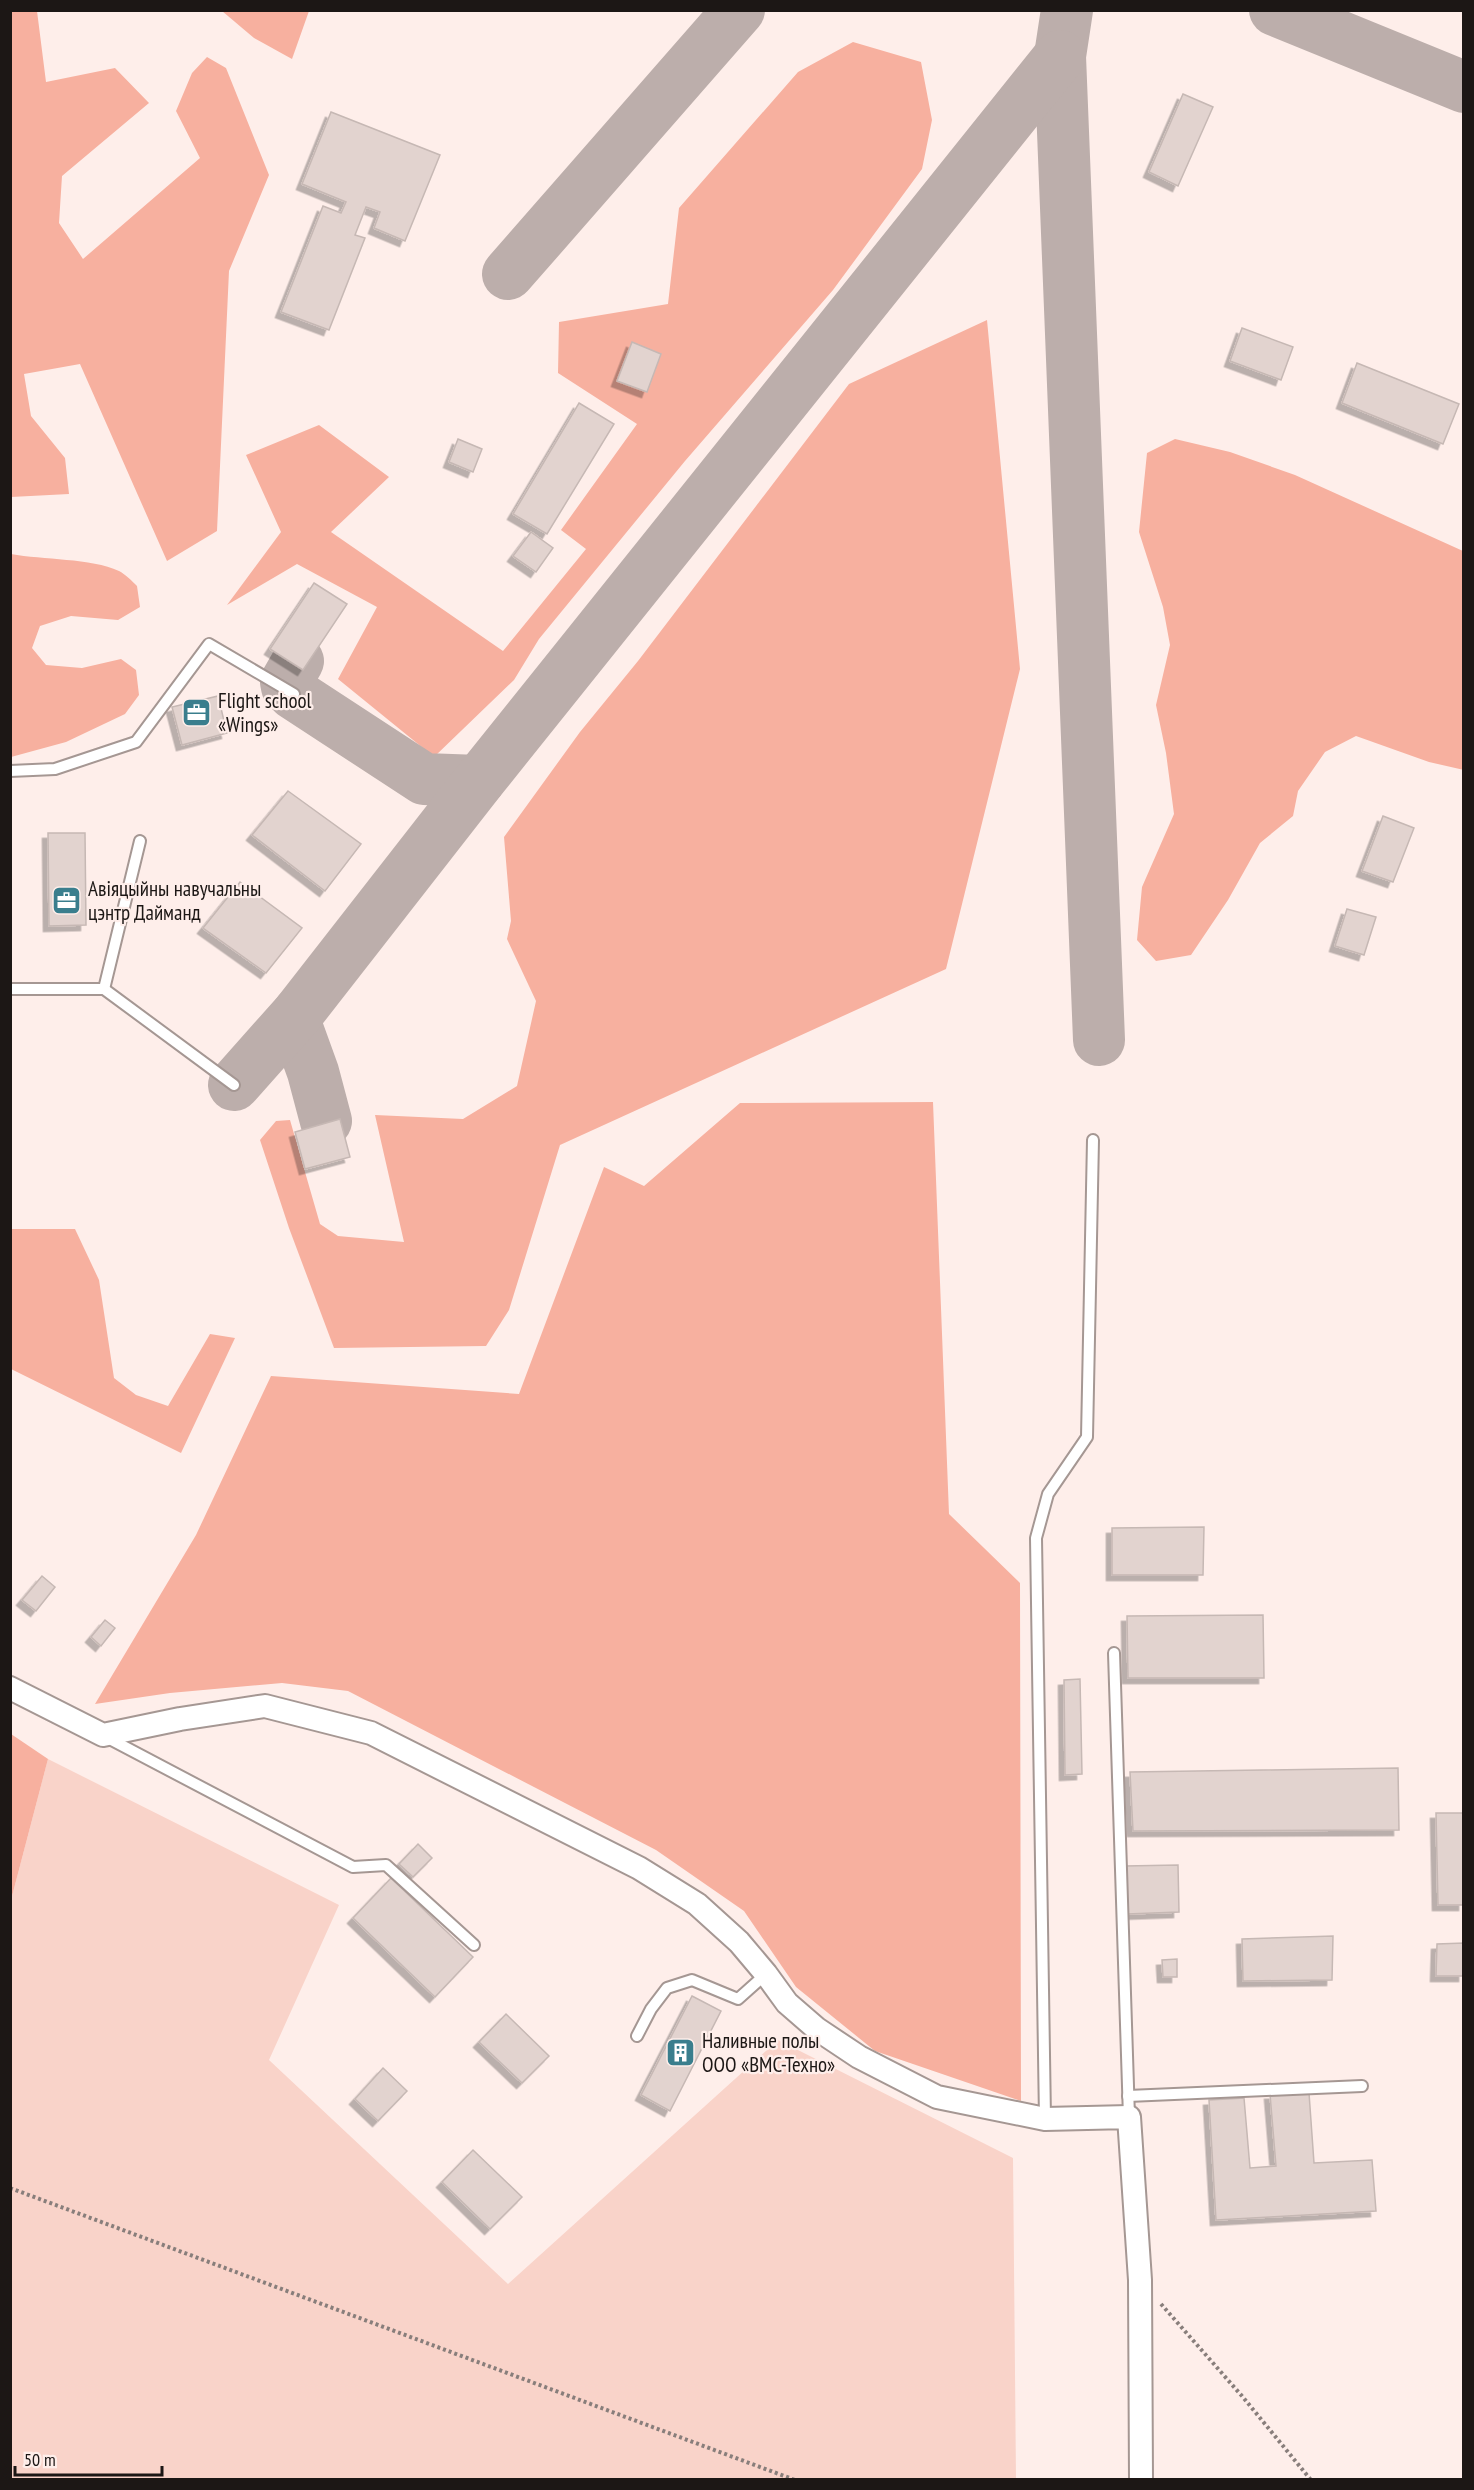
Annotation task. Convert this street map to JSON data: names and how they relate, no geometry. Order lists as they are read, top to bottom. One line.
{"places":{"office":["Flight school «Wings»","Авіяцыйны навучальны цэнтр Дайманд"],"building":["Наливные полы ООО «ВМС-Техно»"]},"scale_bar":"50 m"}
